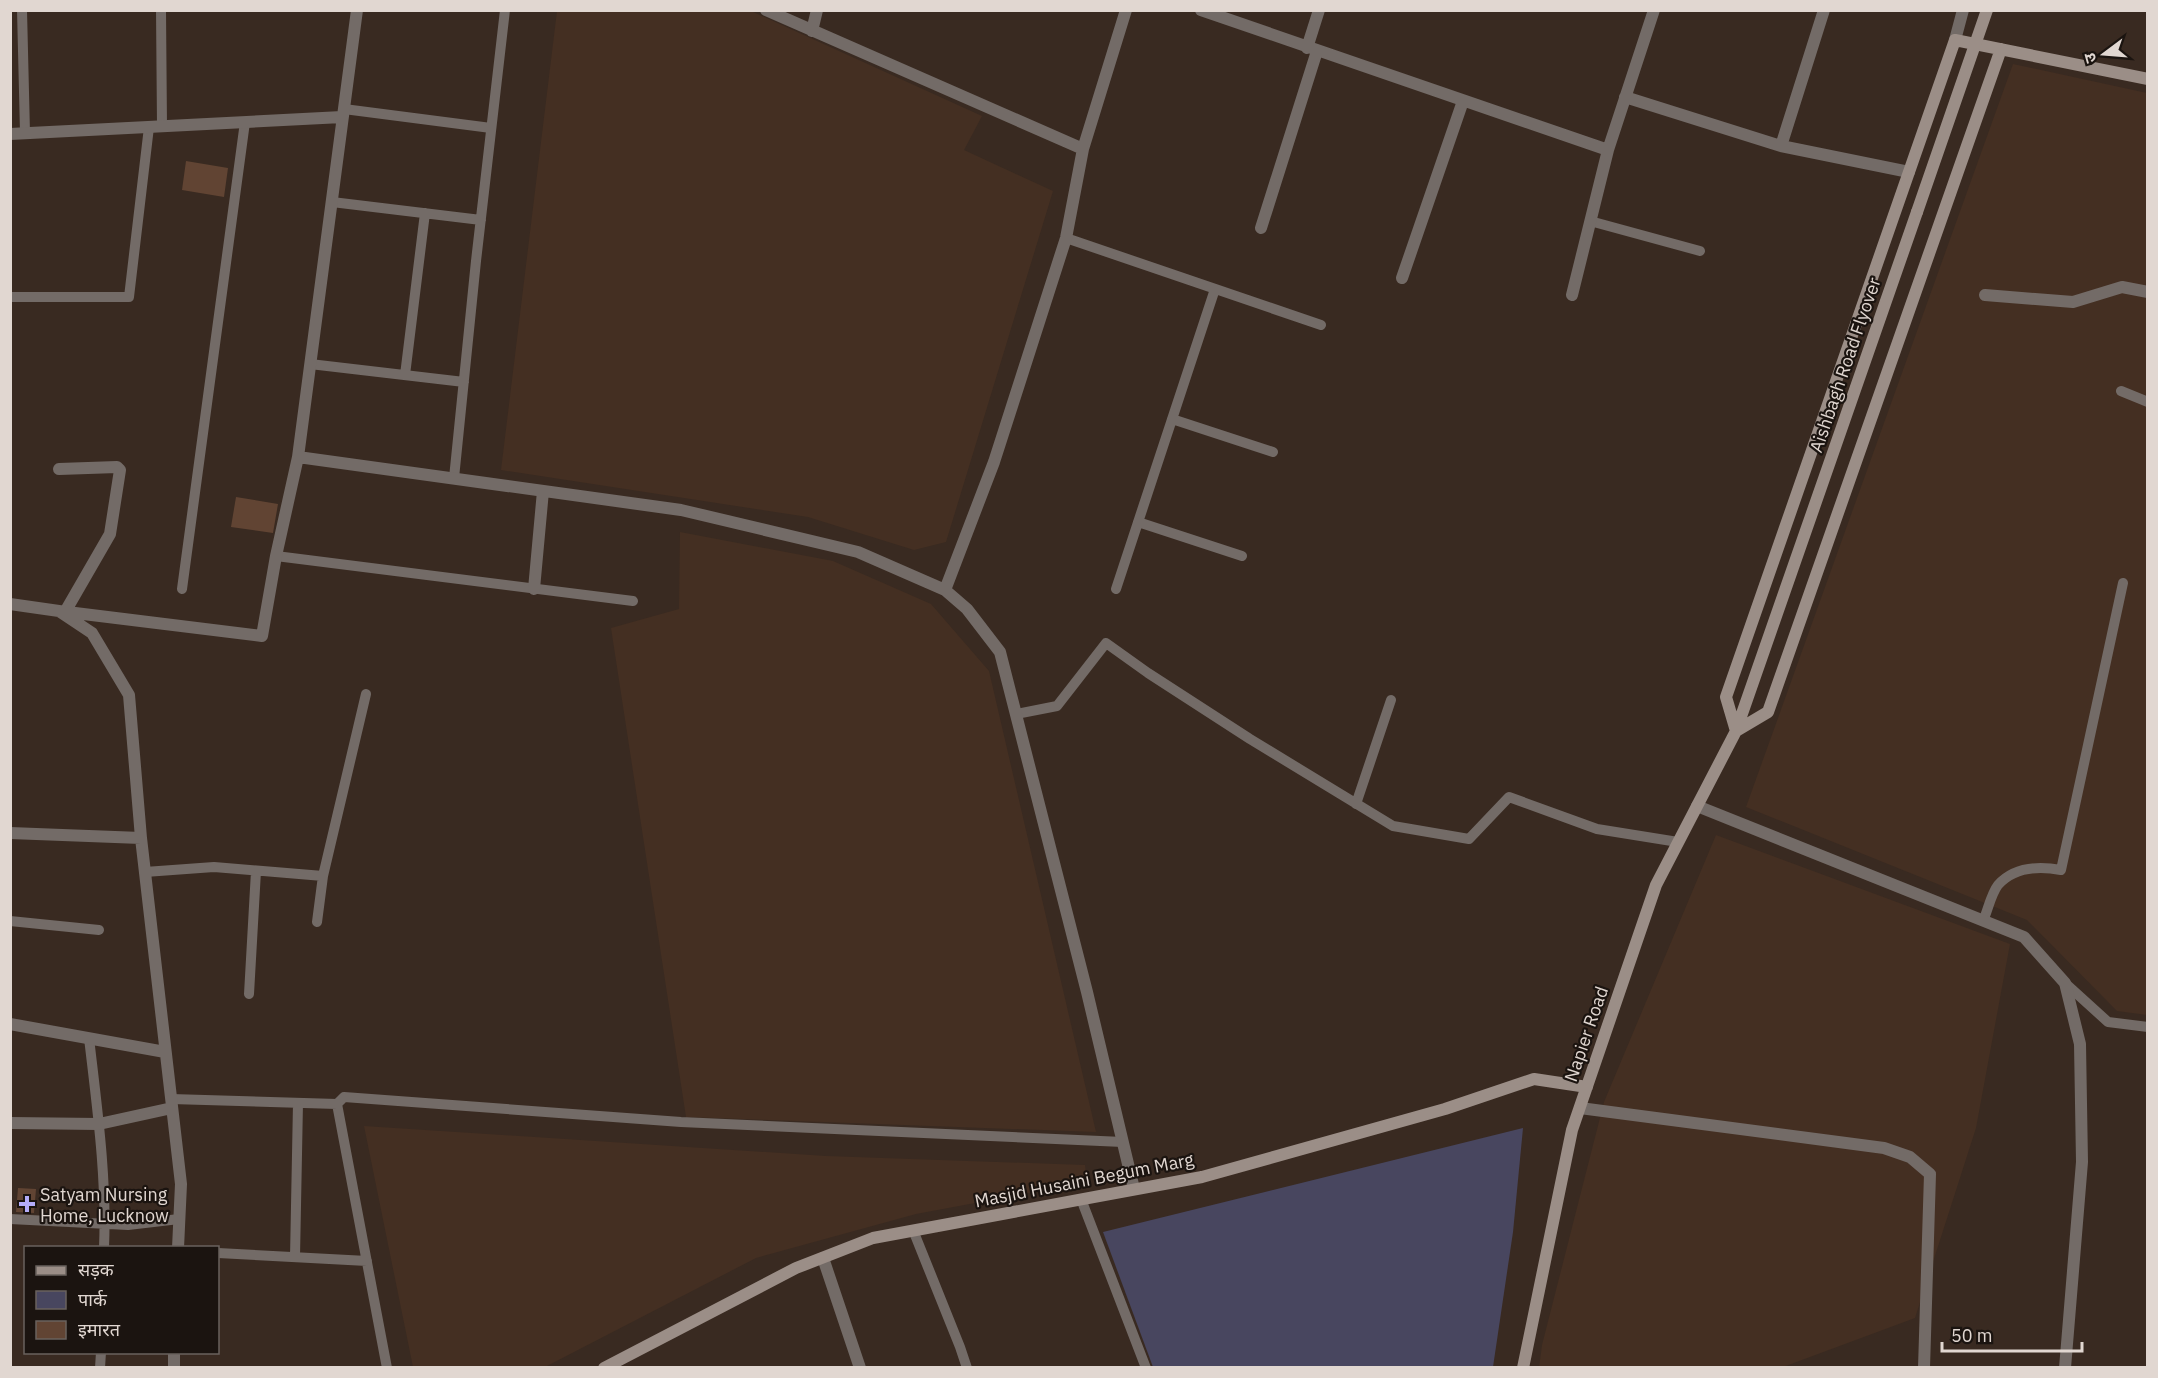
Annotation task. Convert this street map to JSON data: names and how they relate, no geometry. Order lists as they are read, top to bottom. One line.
{"streets":{"street":["Aishbagh Road Flyover","Napier Road","Masjid Husaini Begum Marg"]},"crossings":[["Aishbagh Road Flyover","Napier Road"],["Napier Road","Masjid Husaini Begum Marg"]],"places":{"health":["Satyam Nursing Home, Lucknow"]},"legend":["सड़क","पार्क","इमारत"],"scale_bar":"50 m","north":"left"}
